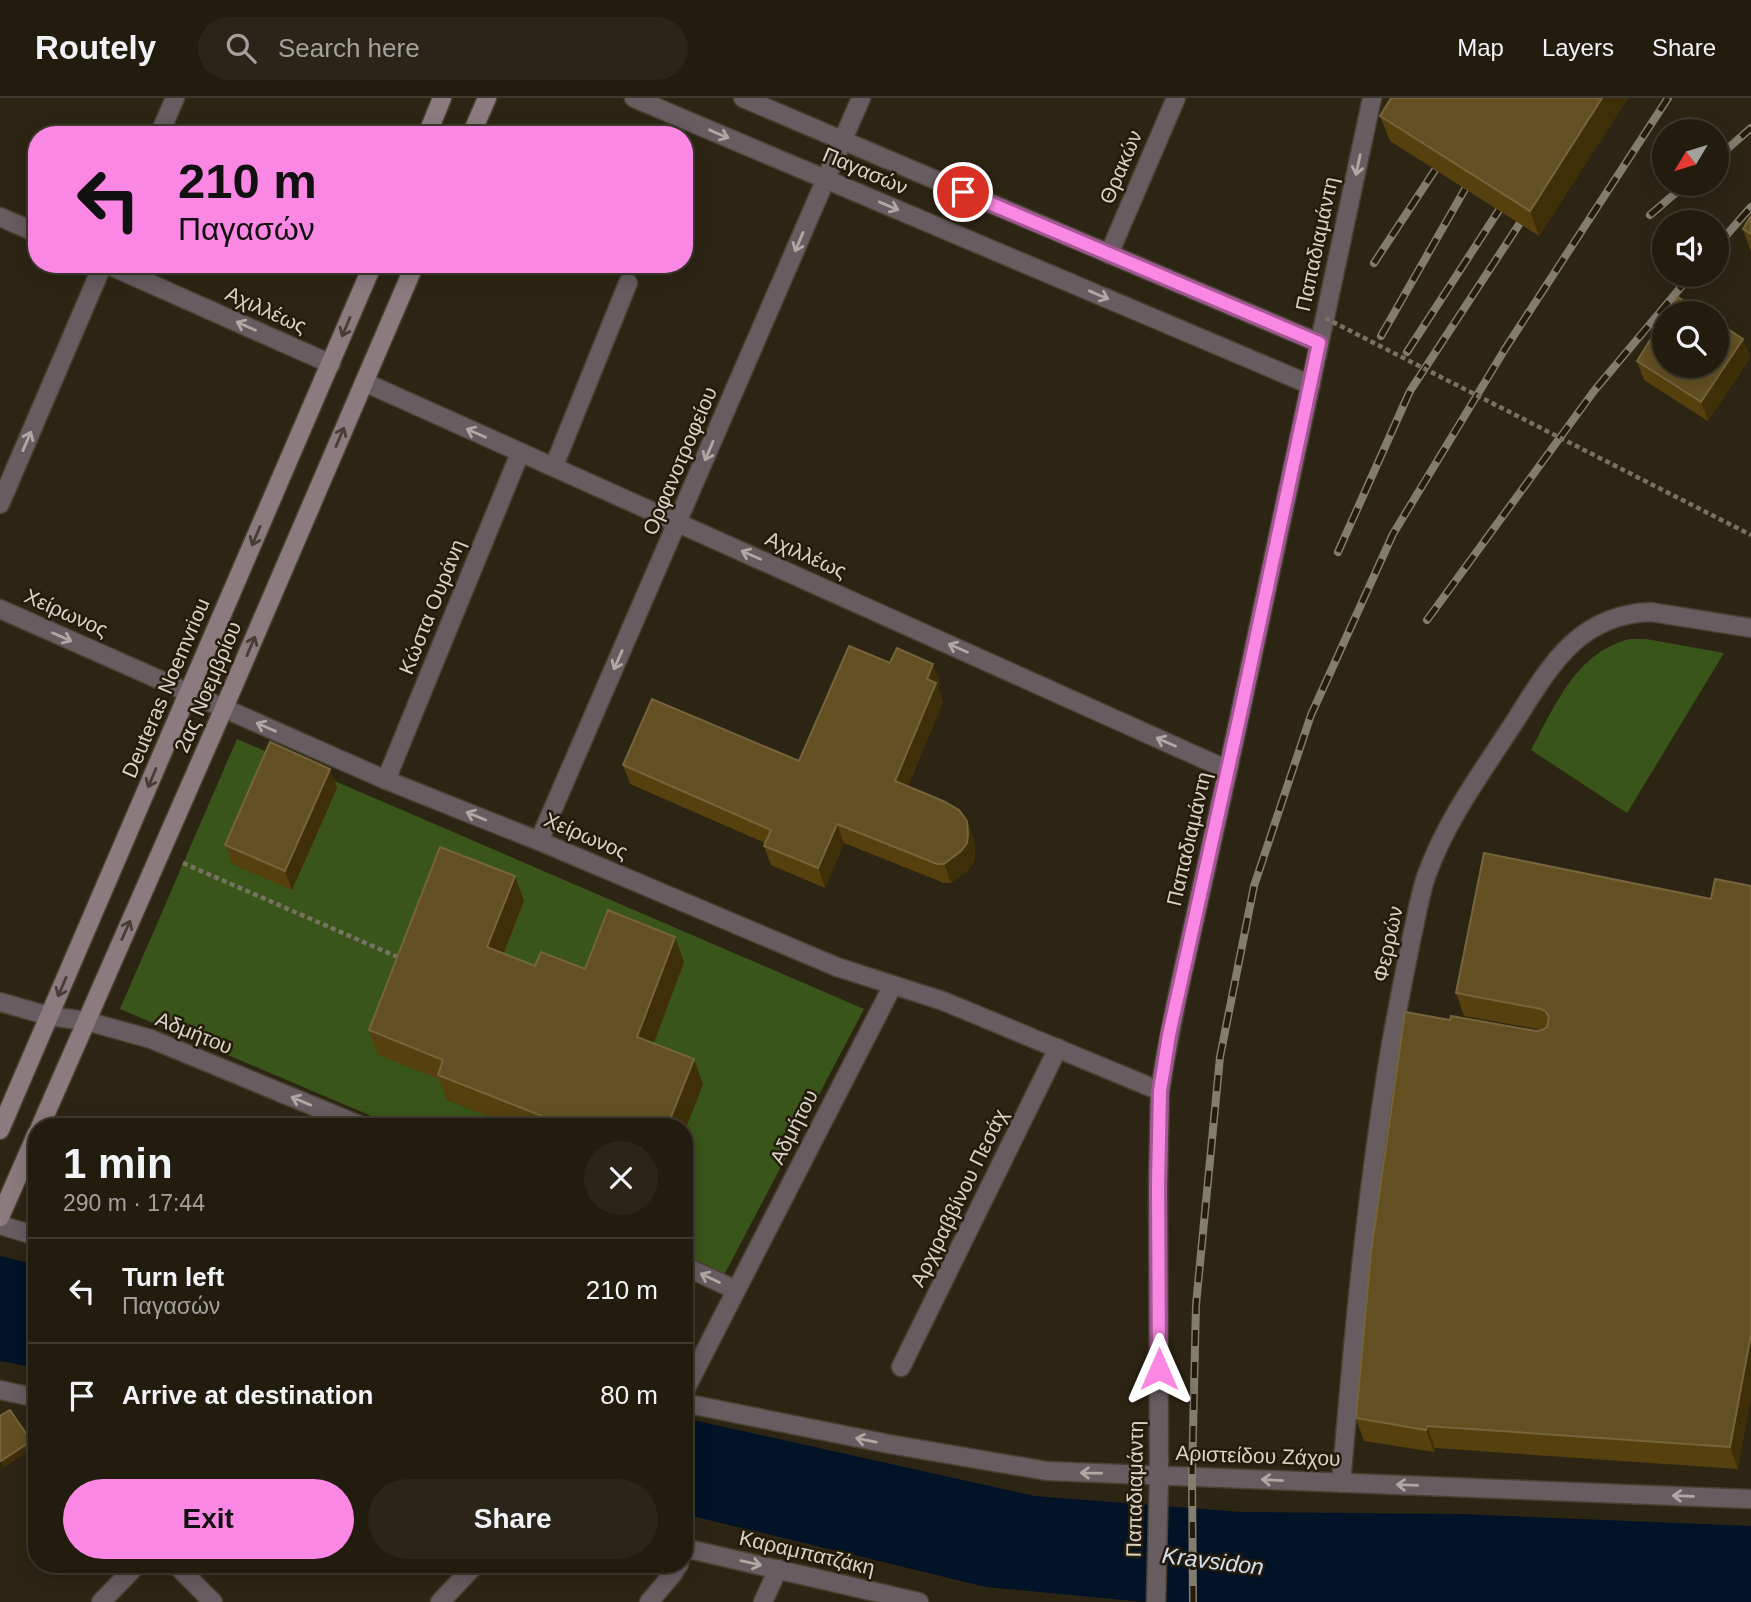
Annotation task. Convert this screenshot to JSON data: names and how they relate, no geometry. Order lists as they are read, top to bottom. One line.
{"streets":{"main road":["2ας Νοεμβρίου","Deuteras Noemvriou"],"street":["Θρακών","Παγασών","Παπαδιαμάντη","Αχιλλέως","Ορφανοτροφείου","Κώστα Ουράνη","Χείρωνος","Φερρών","Αδμήτου","Αρχιραββίνου Πεσάχ","Αριστείδου Ζάχου","Καραμπατζάκη"]},"crossings":[["Θρακών","Παγασών"],["Παγασών","Παπαδιαμάντη"],["Παγασών","Ορφανοτροφείου"],["Παπαδιαμάντη","Αχιλλέως"],["Παπαδιαμάντη","Χείρωνος"],["Παπαδιαμάντη","Αριστείδου Ζάχου"],["Αχιλλέως","Ορφανοτροφείου"],["Αχιλλέως","Κώστα Ουράνη"],["Αχιλλέως","2ας Νοεμβρίου"],["Αχιλλέως","Deuteras Noemvriou"],["Ορφανοτροφείου","Χείρωνος"],["Κώστα Ουράνη","Χείρωνος"],["Χείρωνος","2ας Νοεμβρίου"],["Χείρωνος","Deuteras Noemvriou"],["Χείρωνος","Αδμήτου"],["Χείρωνος","Αρχιραββίνου Πεσάχ"],["2ας Νοεμβρίου","Αδμήτου"],["Deuteras Noemvriou","Αδμήτου"],["Φερρών","Αριστείδου Ζάχου"]],"one_way":["Αχιλλέως","Ορφανοτροφείου","2ας Νοεμβρίου","Deuteras Noemvriou","Αριστείδου Ζάχου","Καραμπατζάκη"],"water":["Kravsidon"],"north":"bottom left","page":{"header":"Routely","search":"Search here","nav":["Map","Layers","Share"],"turn":["210 m","Παγασών"],"heading":["1 min","290 m · 17:44"],"list":[{"name":"Turn left","note":"Παγασών","value":"210 m"},{"name":"Arrive at destination","value":"80 m"}],"buttons":["Exit","Share"]}}
